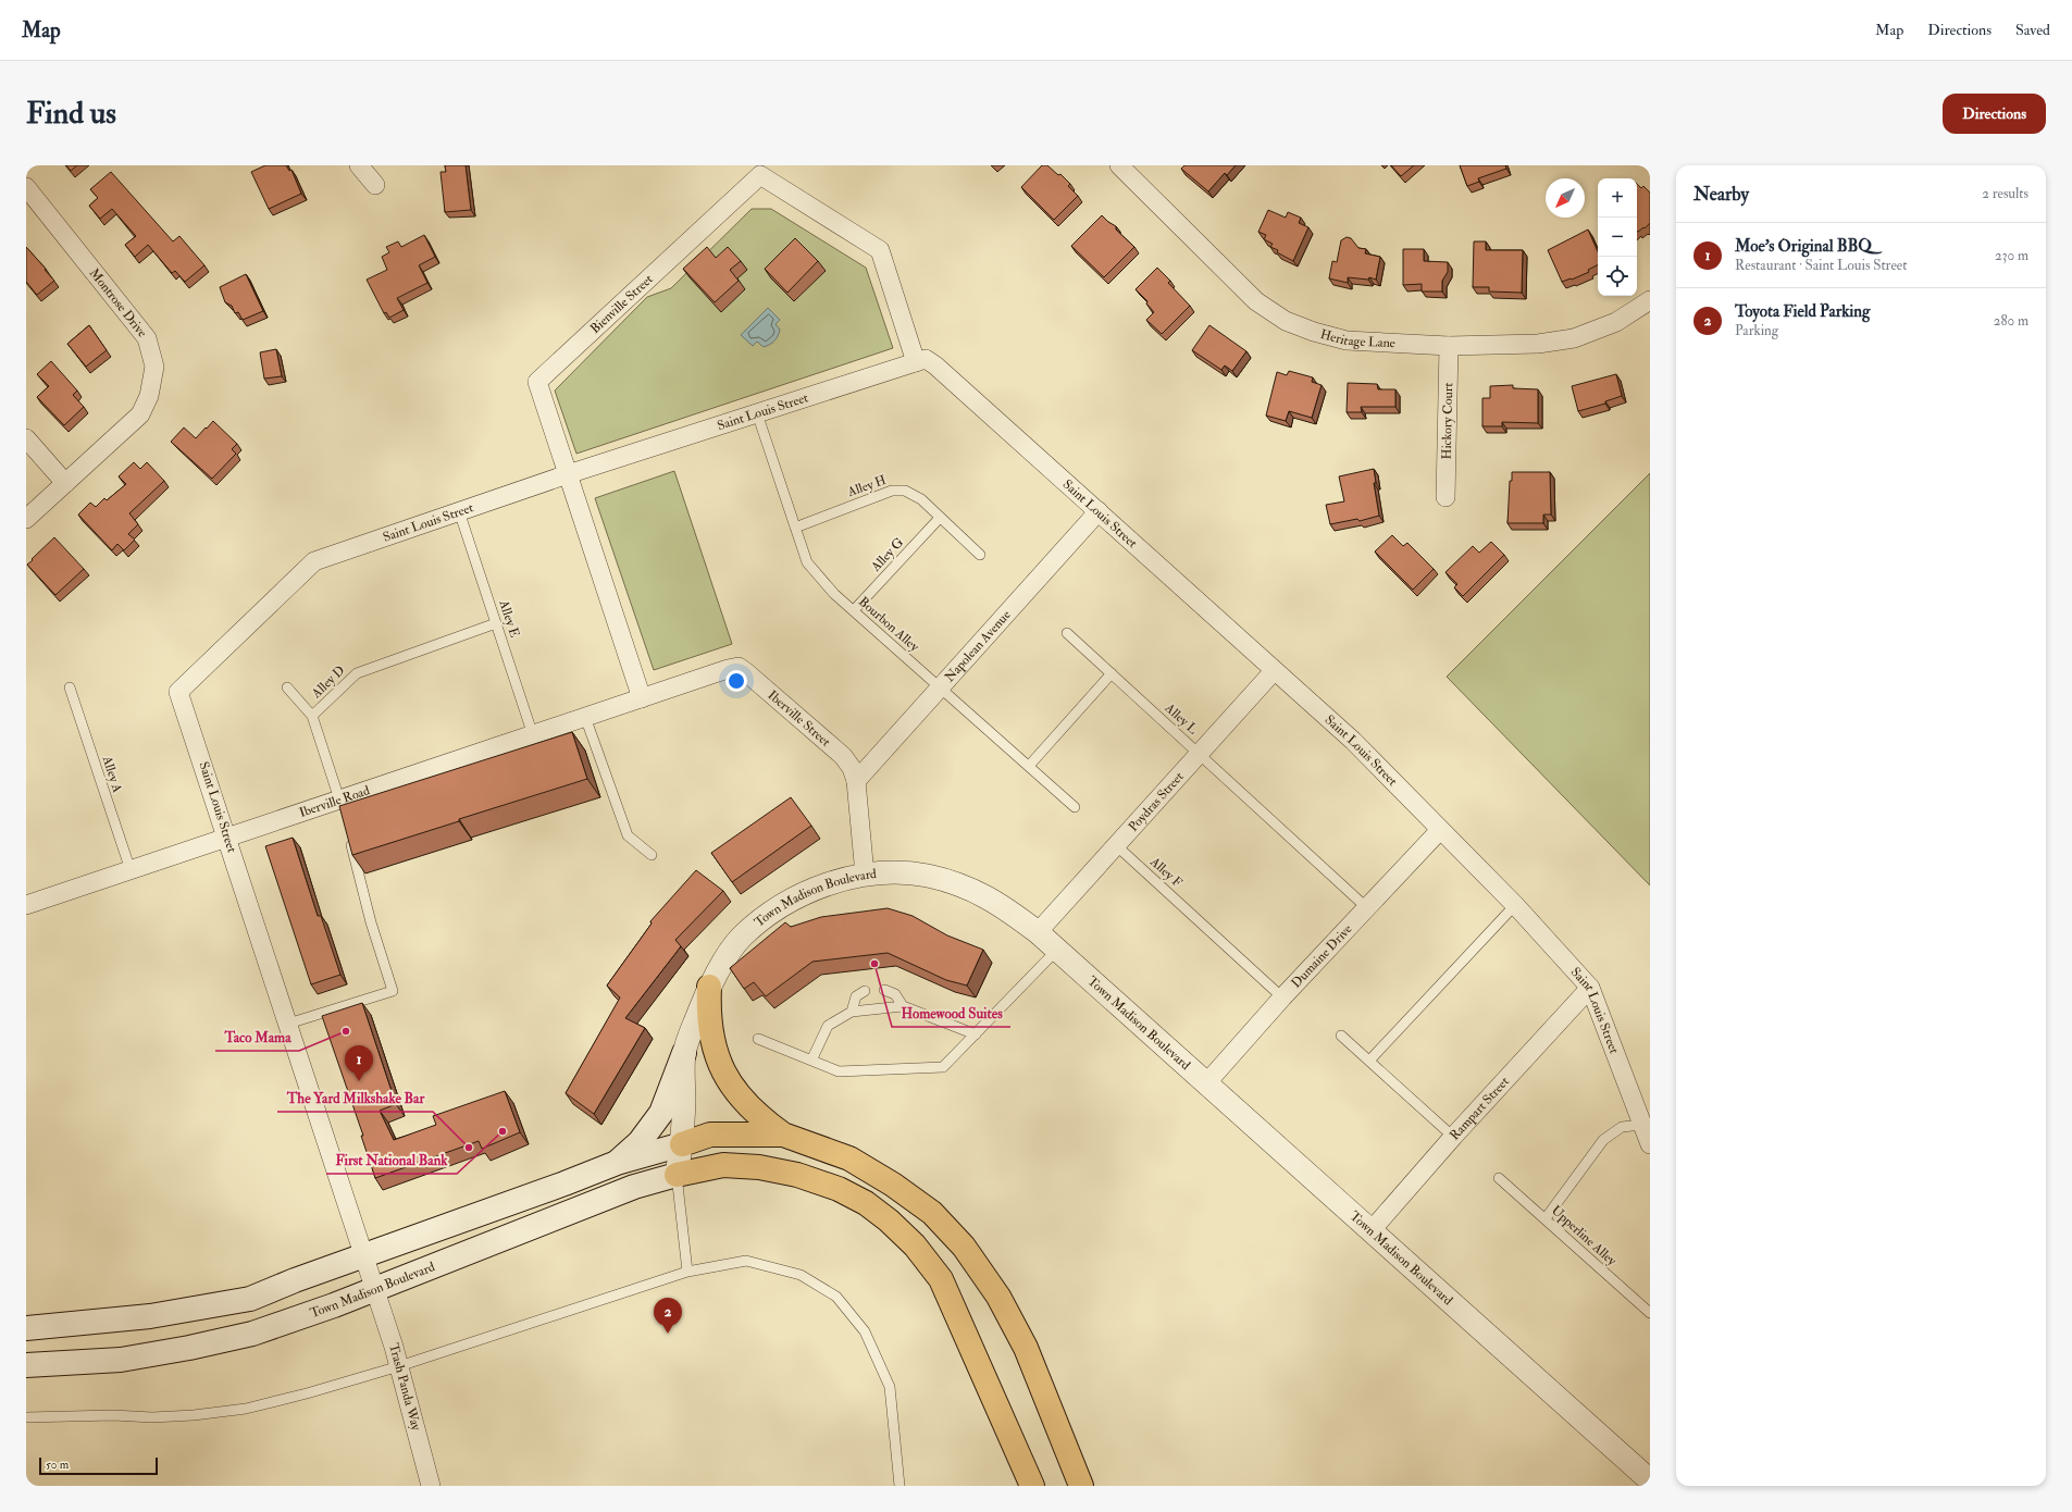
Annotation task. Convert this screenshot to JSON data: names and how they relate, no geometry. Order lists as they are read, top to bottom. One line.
{"streets":{"main road":["Town Madison Boulevard"],"street":["Montrose Drive","Bienville Street","Heritage Lane","Saint Louis Street","Hickory Court","Napolean Avenue","Iberville Street","Iberville Road","Poydras Street","Dumaine Drive","Rampart Street","Trash Panda Way"],"lane":["Alley H","Alley G","Alley E","Bourbon Alley","Alley D","Alley L","Alley A","Alley F","Upperline Alley"]},"crossings":[["Bienville Street","Saint Louis Street"],["Bienville Street","Iberville Street"],["Bienville Street","Iberville Road"],["Heritage Lane","Hickory Court"],["Saint Louis Street","Alley E"],["Saint Louis Street","Bourbon Alley"],["Saint Louis Street","Napolean Avenue"],["Saint Louis Street","Iberville Road"],["Saint Louis Street","Poydras Street"],["Saint Louis Street","Dumaine Drive"],["Saint Louis Street","Rampart Street"],["Saint Louis Street","Trash Panda Way"],["Alley H","Alley G"],["Alley H","Bourbon Alley"],["Alley G","Bourbon Alley"],["Alley E","Alley D"],["Alley E","Iberville Road"],["Bourbon Alley","Napolean Avenue"],["Napolean Avenue","Iberville Street"],["Alley D","Iberville Road"],["Iberville Street","Iberville Road"],["Iberville Street","Town Madison Boulevard"],["Alley L","Poydras Street"],["Alley L","Dumaine Drive"],["Alley A","Iberville Road"],["Poydras Street","Alley F"],["Poydras Street","Town Madison Boulevard"],["Alley F","Dumaine Drive"],["Town Madison Boulevard","Dumaine Drive"],["Town Madison Boulevard","Rampart Street"],["Town Madison Boulevard","Trash Panda Way"]],"places":["Homewood Suites","Taco Mama","First National Bank","The Yard Milkshake Bar"],"scale_bar":"50 m","north":"bottom left","page":{"header":"Map","nav":["Map","Directions","Saved"],"buttons":"Directions","title":"Find us","heading":["Nearby","2 results"],"map_buttons":["+","−"],"list":[{"mark":"1","name":"Moe's Original BBQ","note":"Restaurant · Saint Louis Street","value":"230 m"},{"mark":"2","name":"Toyota Field Parking","note":"Parking","value":"280 m"}],"pins":["1","2"],"scale":"50 m"}}
